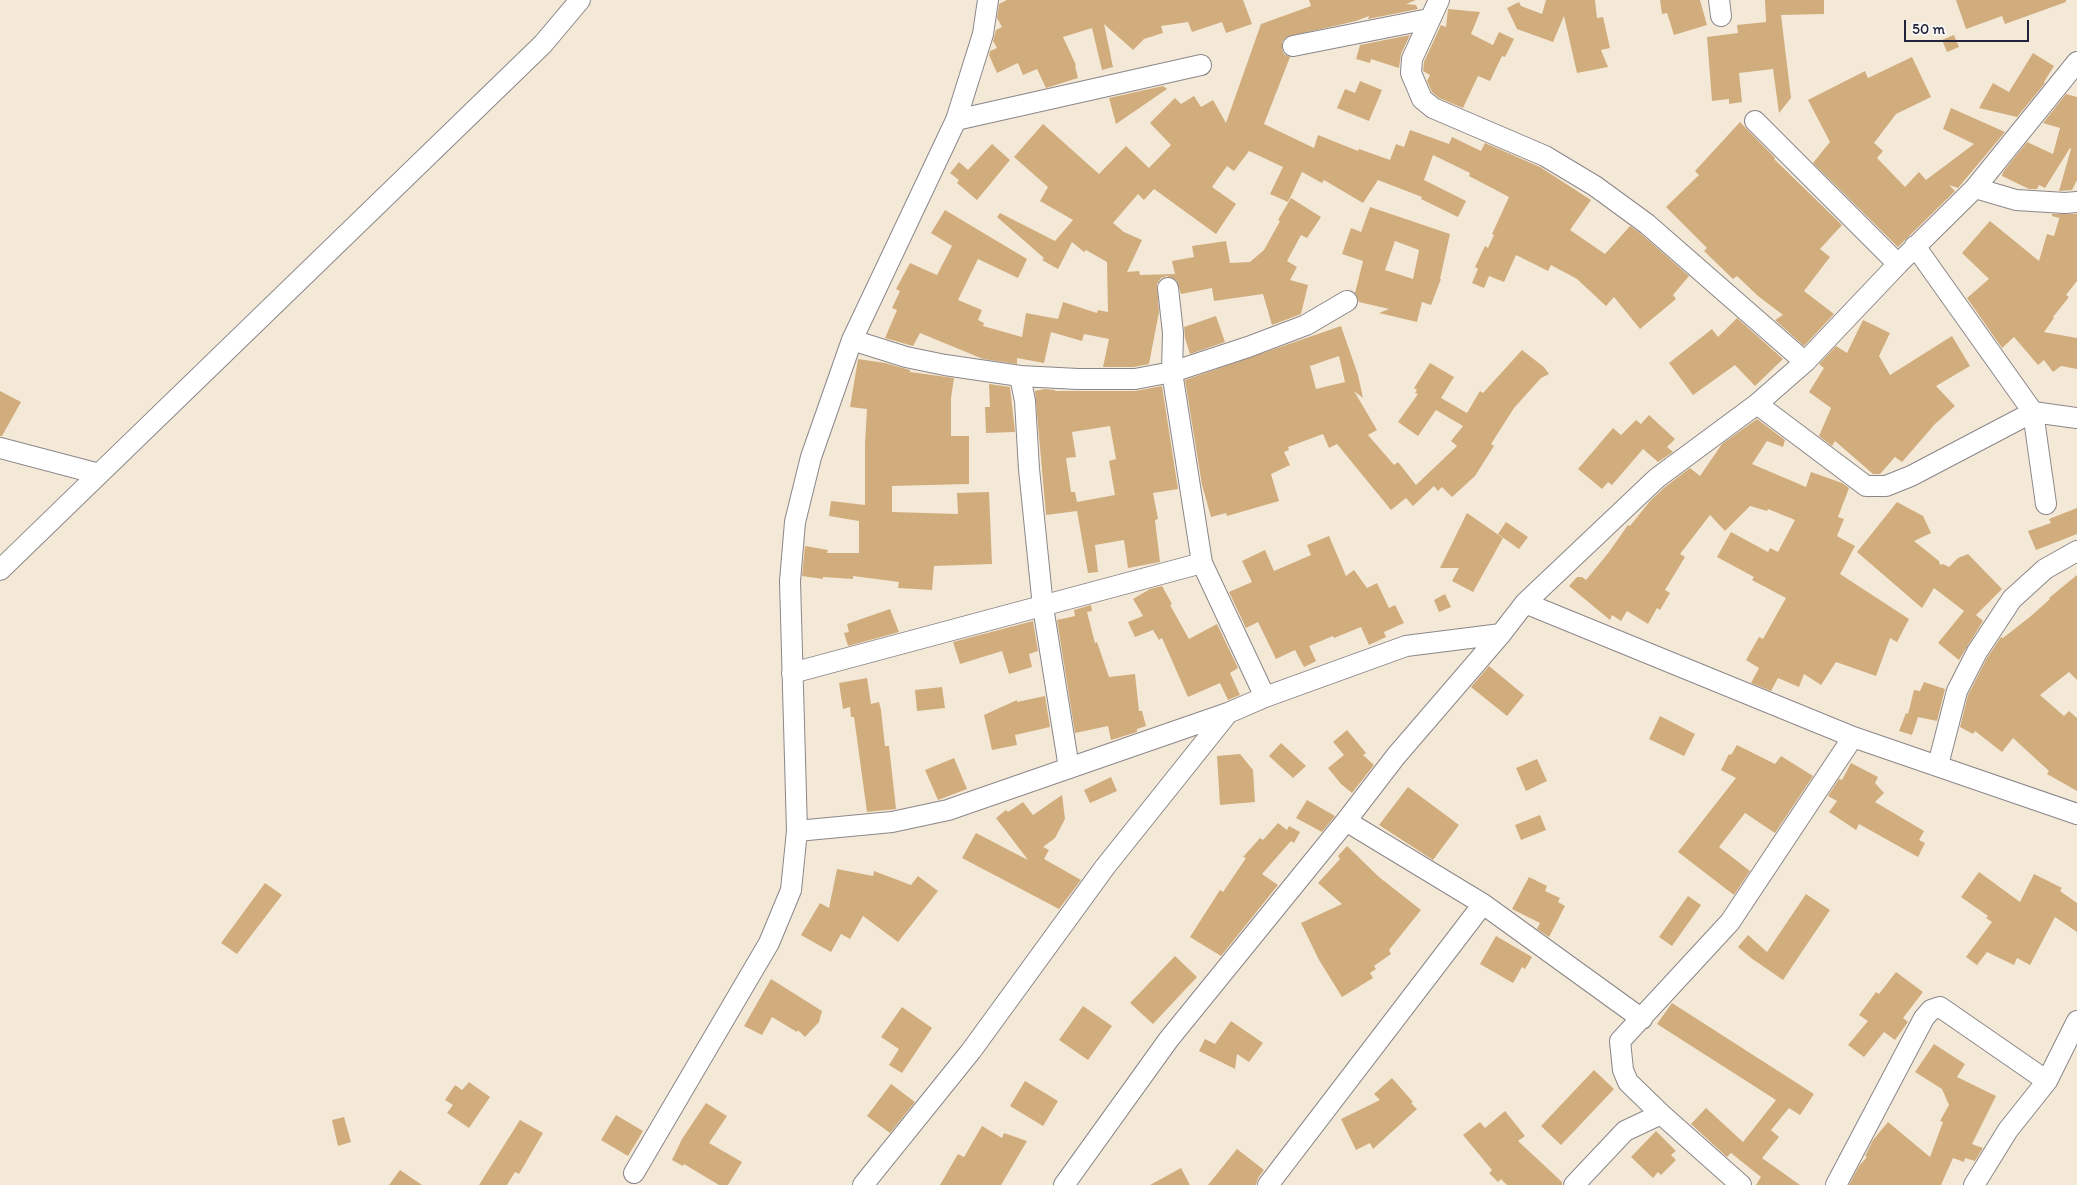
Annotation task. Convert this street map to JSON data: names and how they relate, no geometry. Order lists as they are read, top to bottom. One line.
{"scale_bar":"50 m"}
